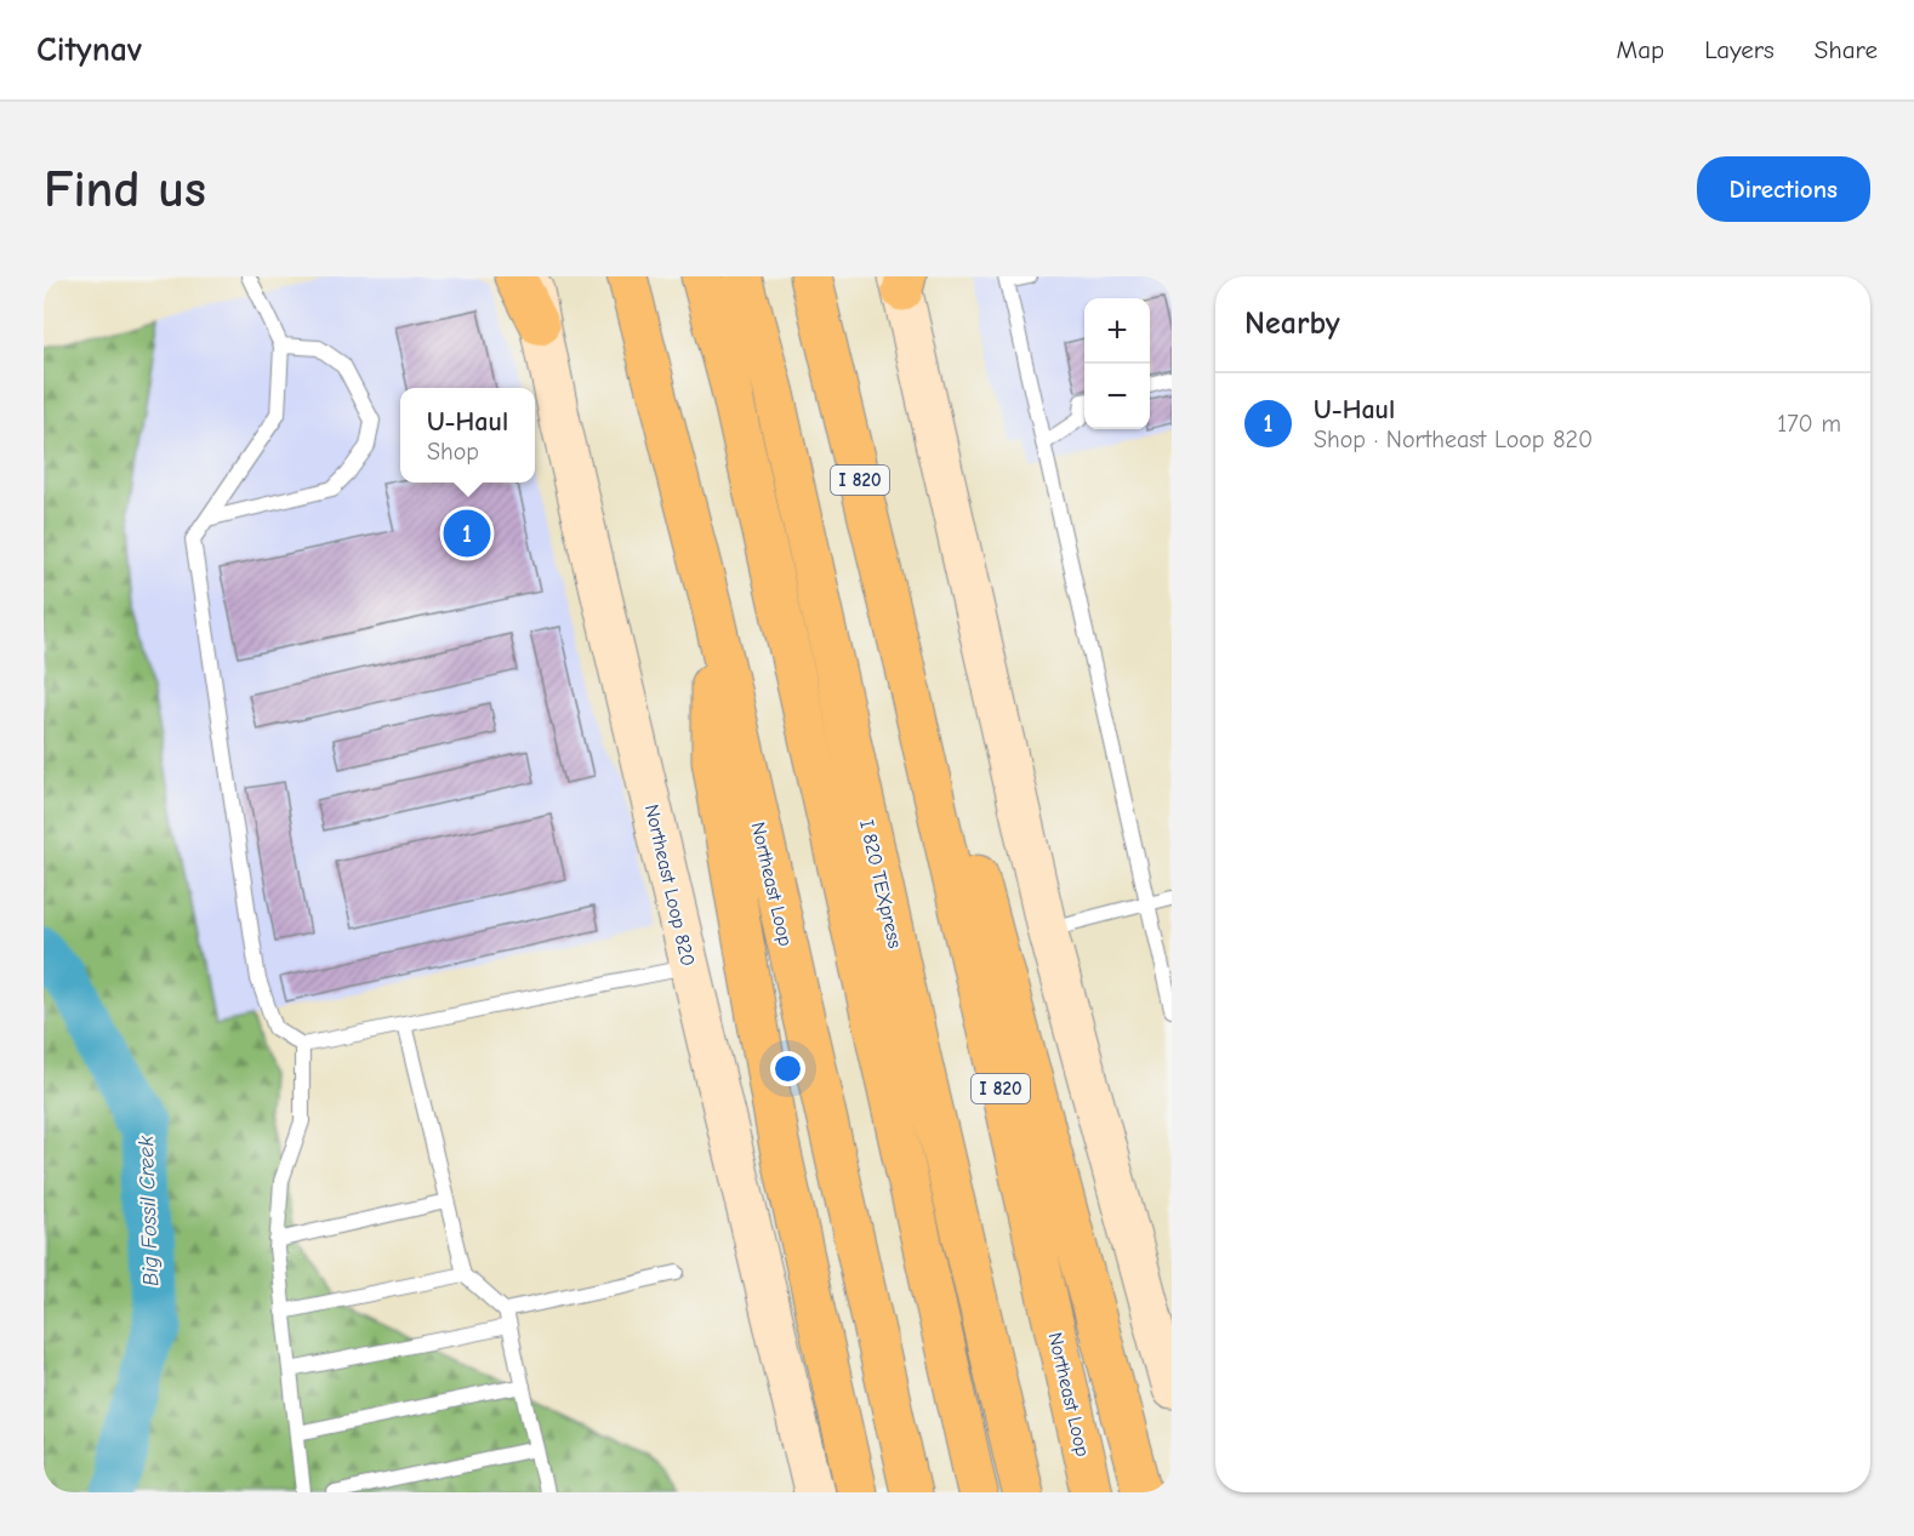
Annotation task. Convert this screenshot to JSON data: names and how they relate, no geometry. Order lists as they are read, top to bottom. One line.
{"streets":{"main road":["I 820","Northeast Loop","I 820 TEXpress","Northeast Loop 820"]},"water":["Big Fossil Creek"],"page":{"header":"Citynav","nav":["Map","Layers","Share"],"buttons":"Directions","title":"Find us","heading":"Nearby","map_buttons":["+","−"],"list":[{"mark":"1","name":"U-Haul","note":"Shop · Northeast Loop 820","value":"170 m"}],"popup":["U-Haul","Shop"],"pins":"1"}}
